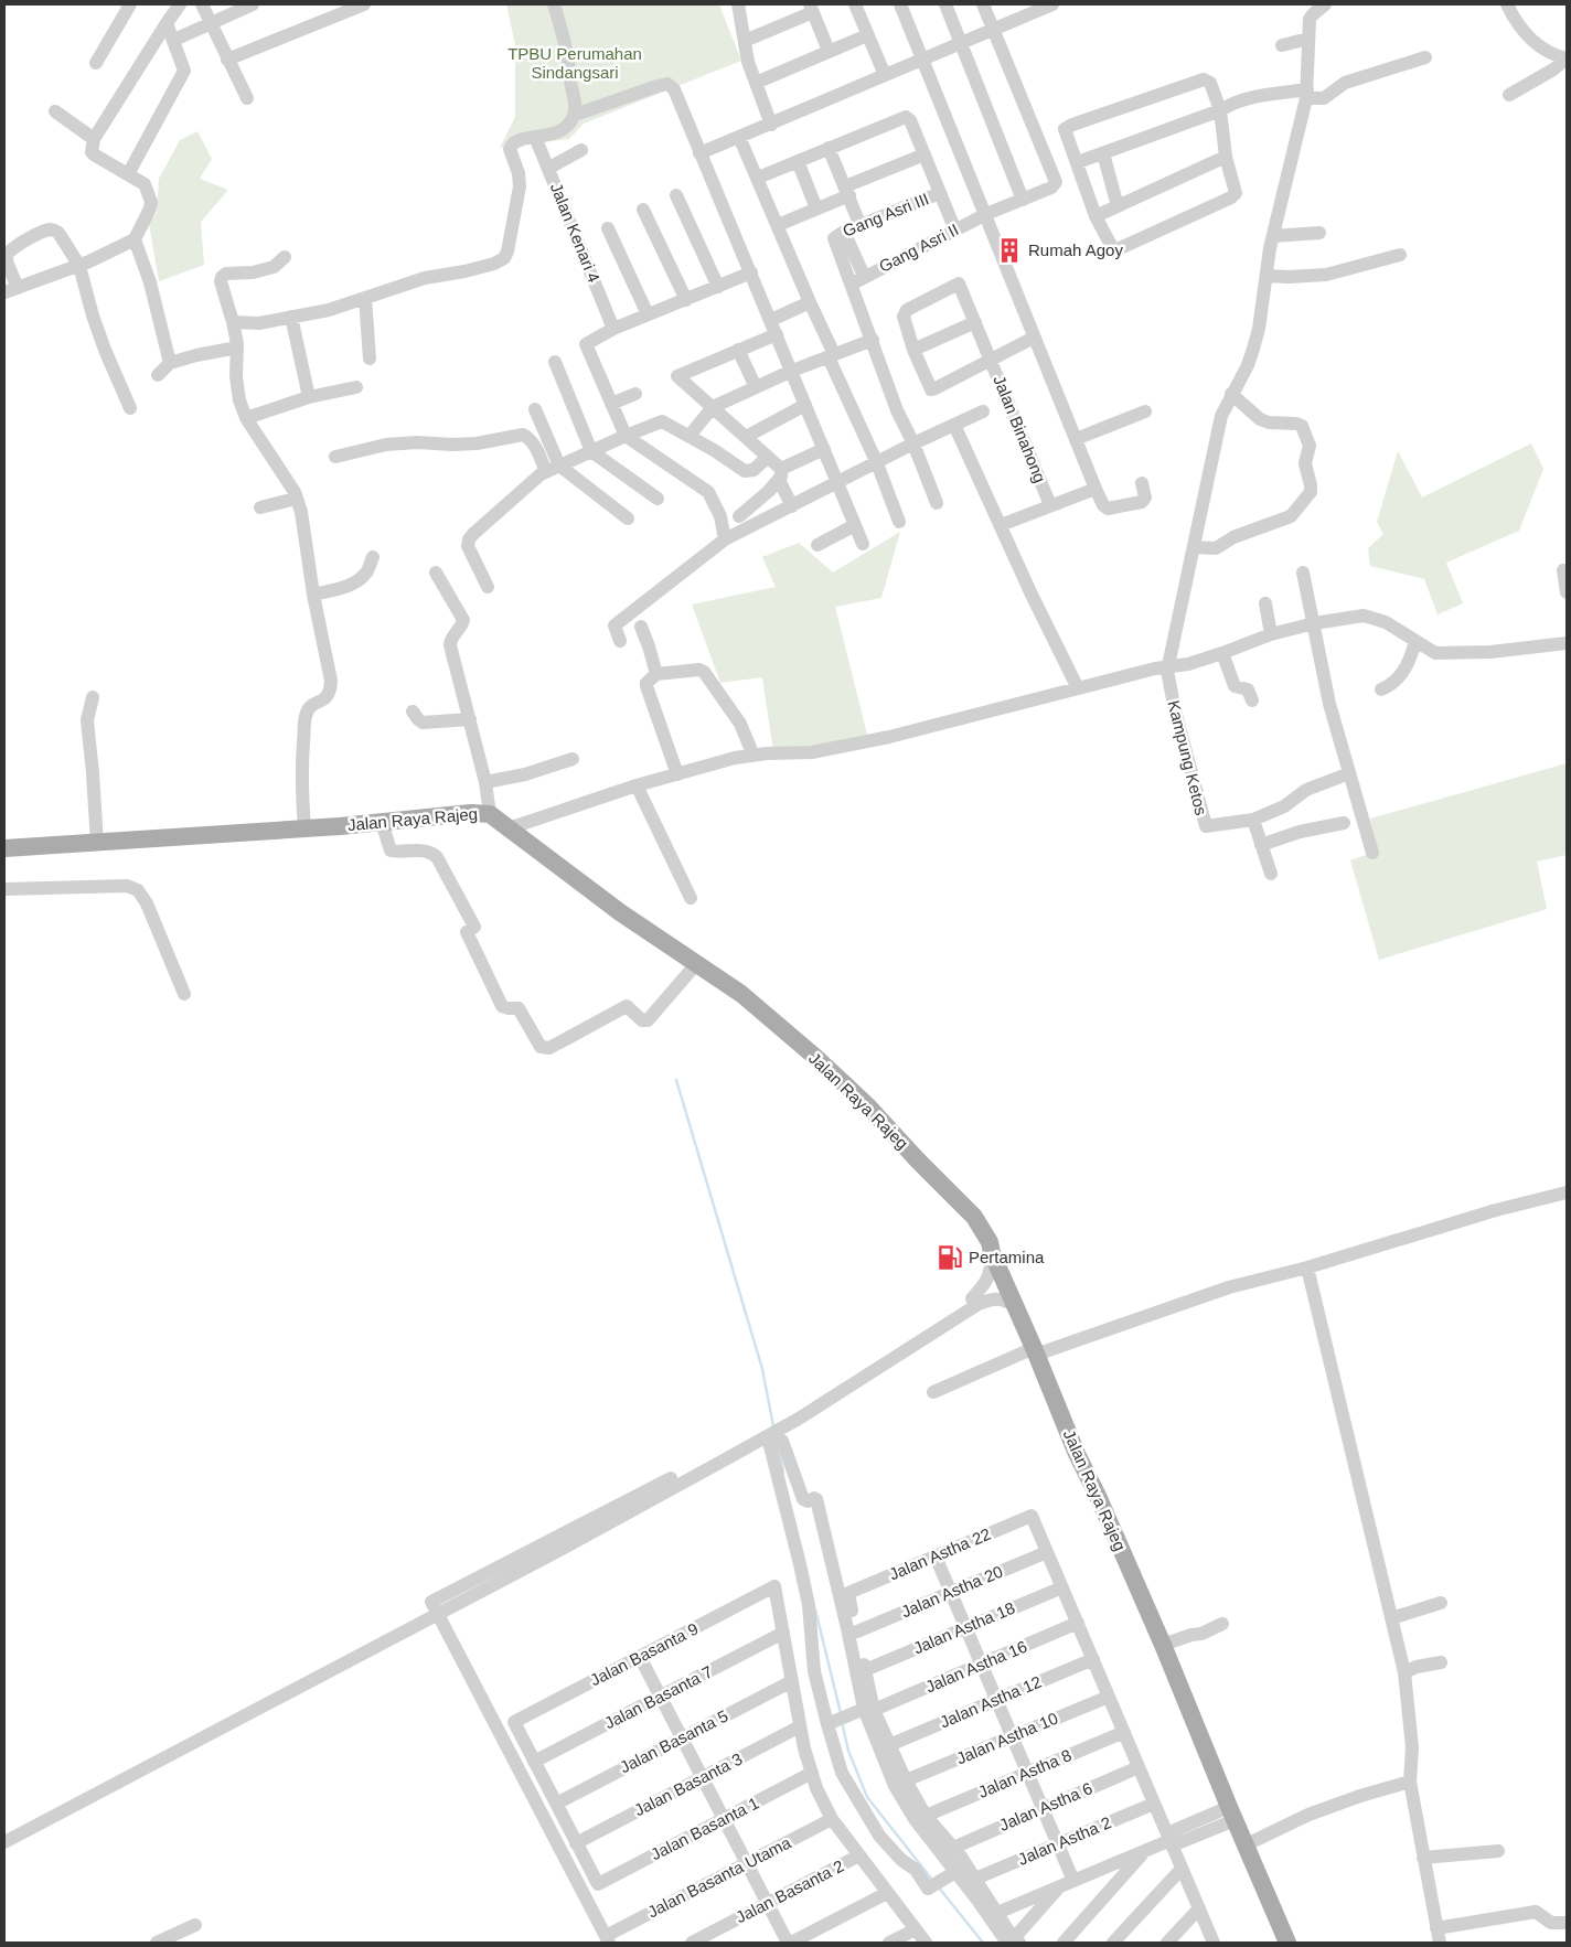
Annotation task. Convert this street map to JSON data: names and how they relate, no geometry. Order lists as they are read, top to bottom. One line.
{"streets":{"main road":["Jalan Raya Rajeg"],"street":["Gang Asri III","Jalan Kenari 4","Gang Asri II","Jalan Binahong","Kampung Ketos","Jalan Astha 22","Jalan Astha 20","Jalan Astha 18","Jalan Basanta 9","Jalan Astha 16","Jalan Basanta 7","Jalan Astha 12","Jalan Astha 10","Jalan Basanta 5","Jalan Astha 8","Jalan Basanta 3","Jalan Astha 6","Jalan Basanta 1","Jalan Astha 2","Jalan Basanta Utama","Jalan Basanta 2"]},"crossings":[["Gang Asri III","Gang Asri II"],["Jalan Astha 22","Jalan Astha 20"],["Jalan Basanta 9","Jalan Basanta 7"],["Jalan Basanta 3","Jalan Basanta 1"]],"parks":["TPBU Perumahan Sindangsari"],"places":{"building":["Rumah Agoy"],"fuel station":["Pertamina"]}}
